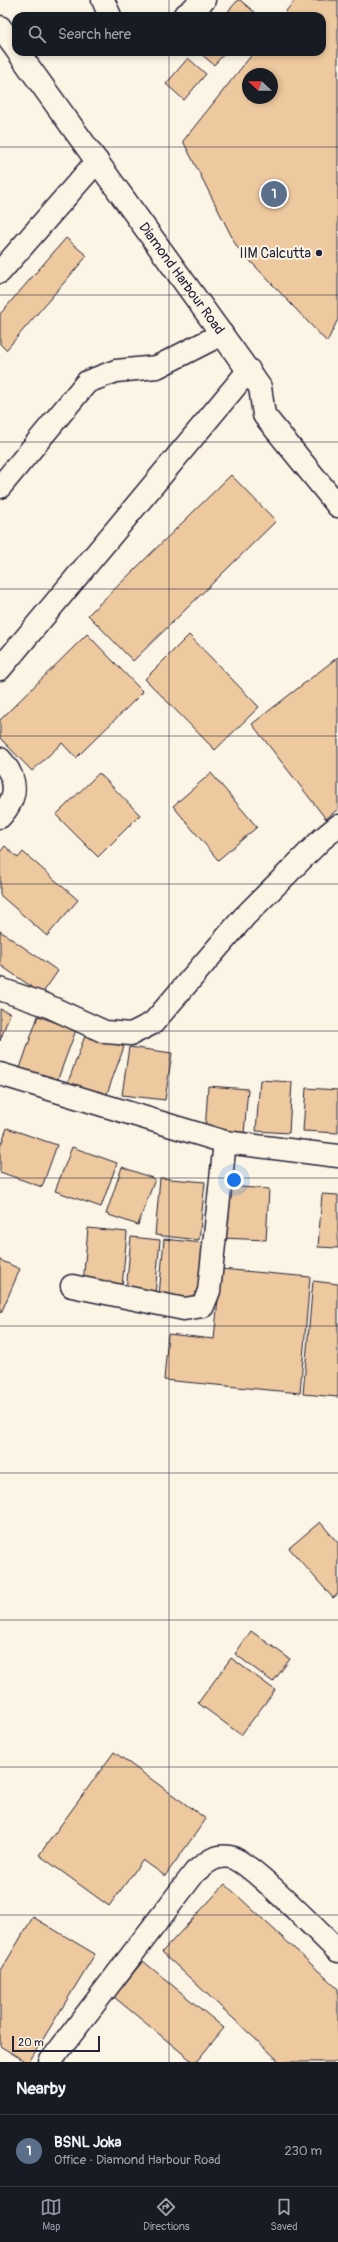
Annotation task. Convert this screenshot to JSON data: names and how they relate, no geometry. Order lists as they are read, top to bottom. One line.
{"streets":{"main road":["Diamond Harbour Road"]},"places":["IIM Calcutta"],"scale_bar":"20 m","north":"left","page":{"search":"Search here","pins":"1","scale":"20 m","heading":"Nearby","list":[{"mark":"1","name":"BSNL Joka","note":"Office · Diamond Harbour Road","value":"230 m"}],"nav":["Map","Directions","Saved"]}}
